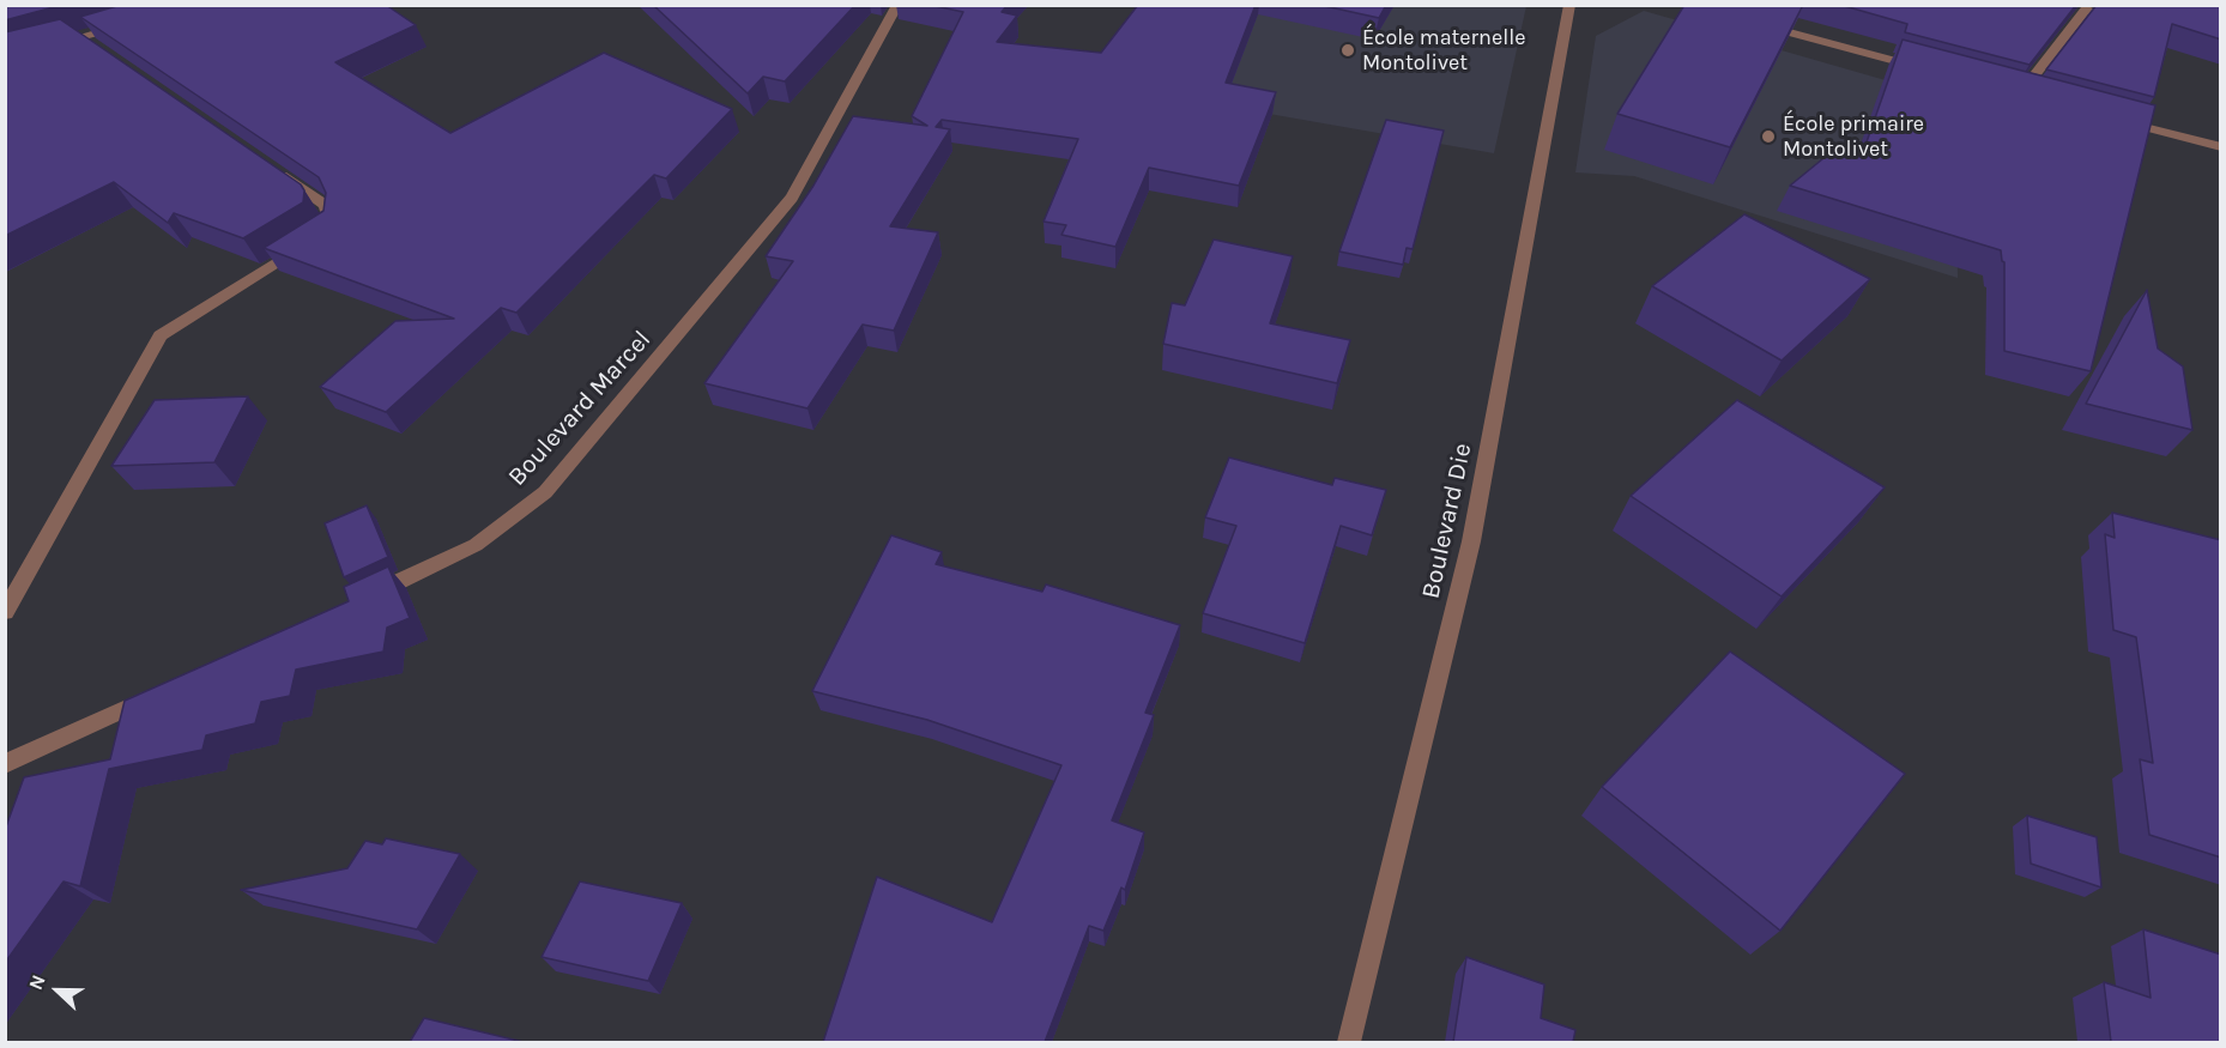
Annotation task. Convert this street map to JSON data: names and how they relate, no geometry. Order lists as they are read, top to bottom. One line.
{"streets":{"street":["Boulevard Marcel","Boulevard Die"]},"places":["École maternelle Montolivet","École primaire Montolivet"],"north":"left"}
